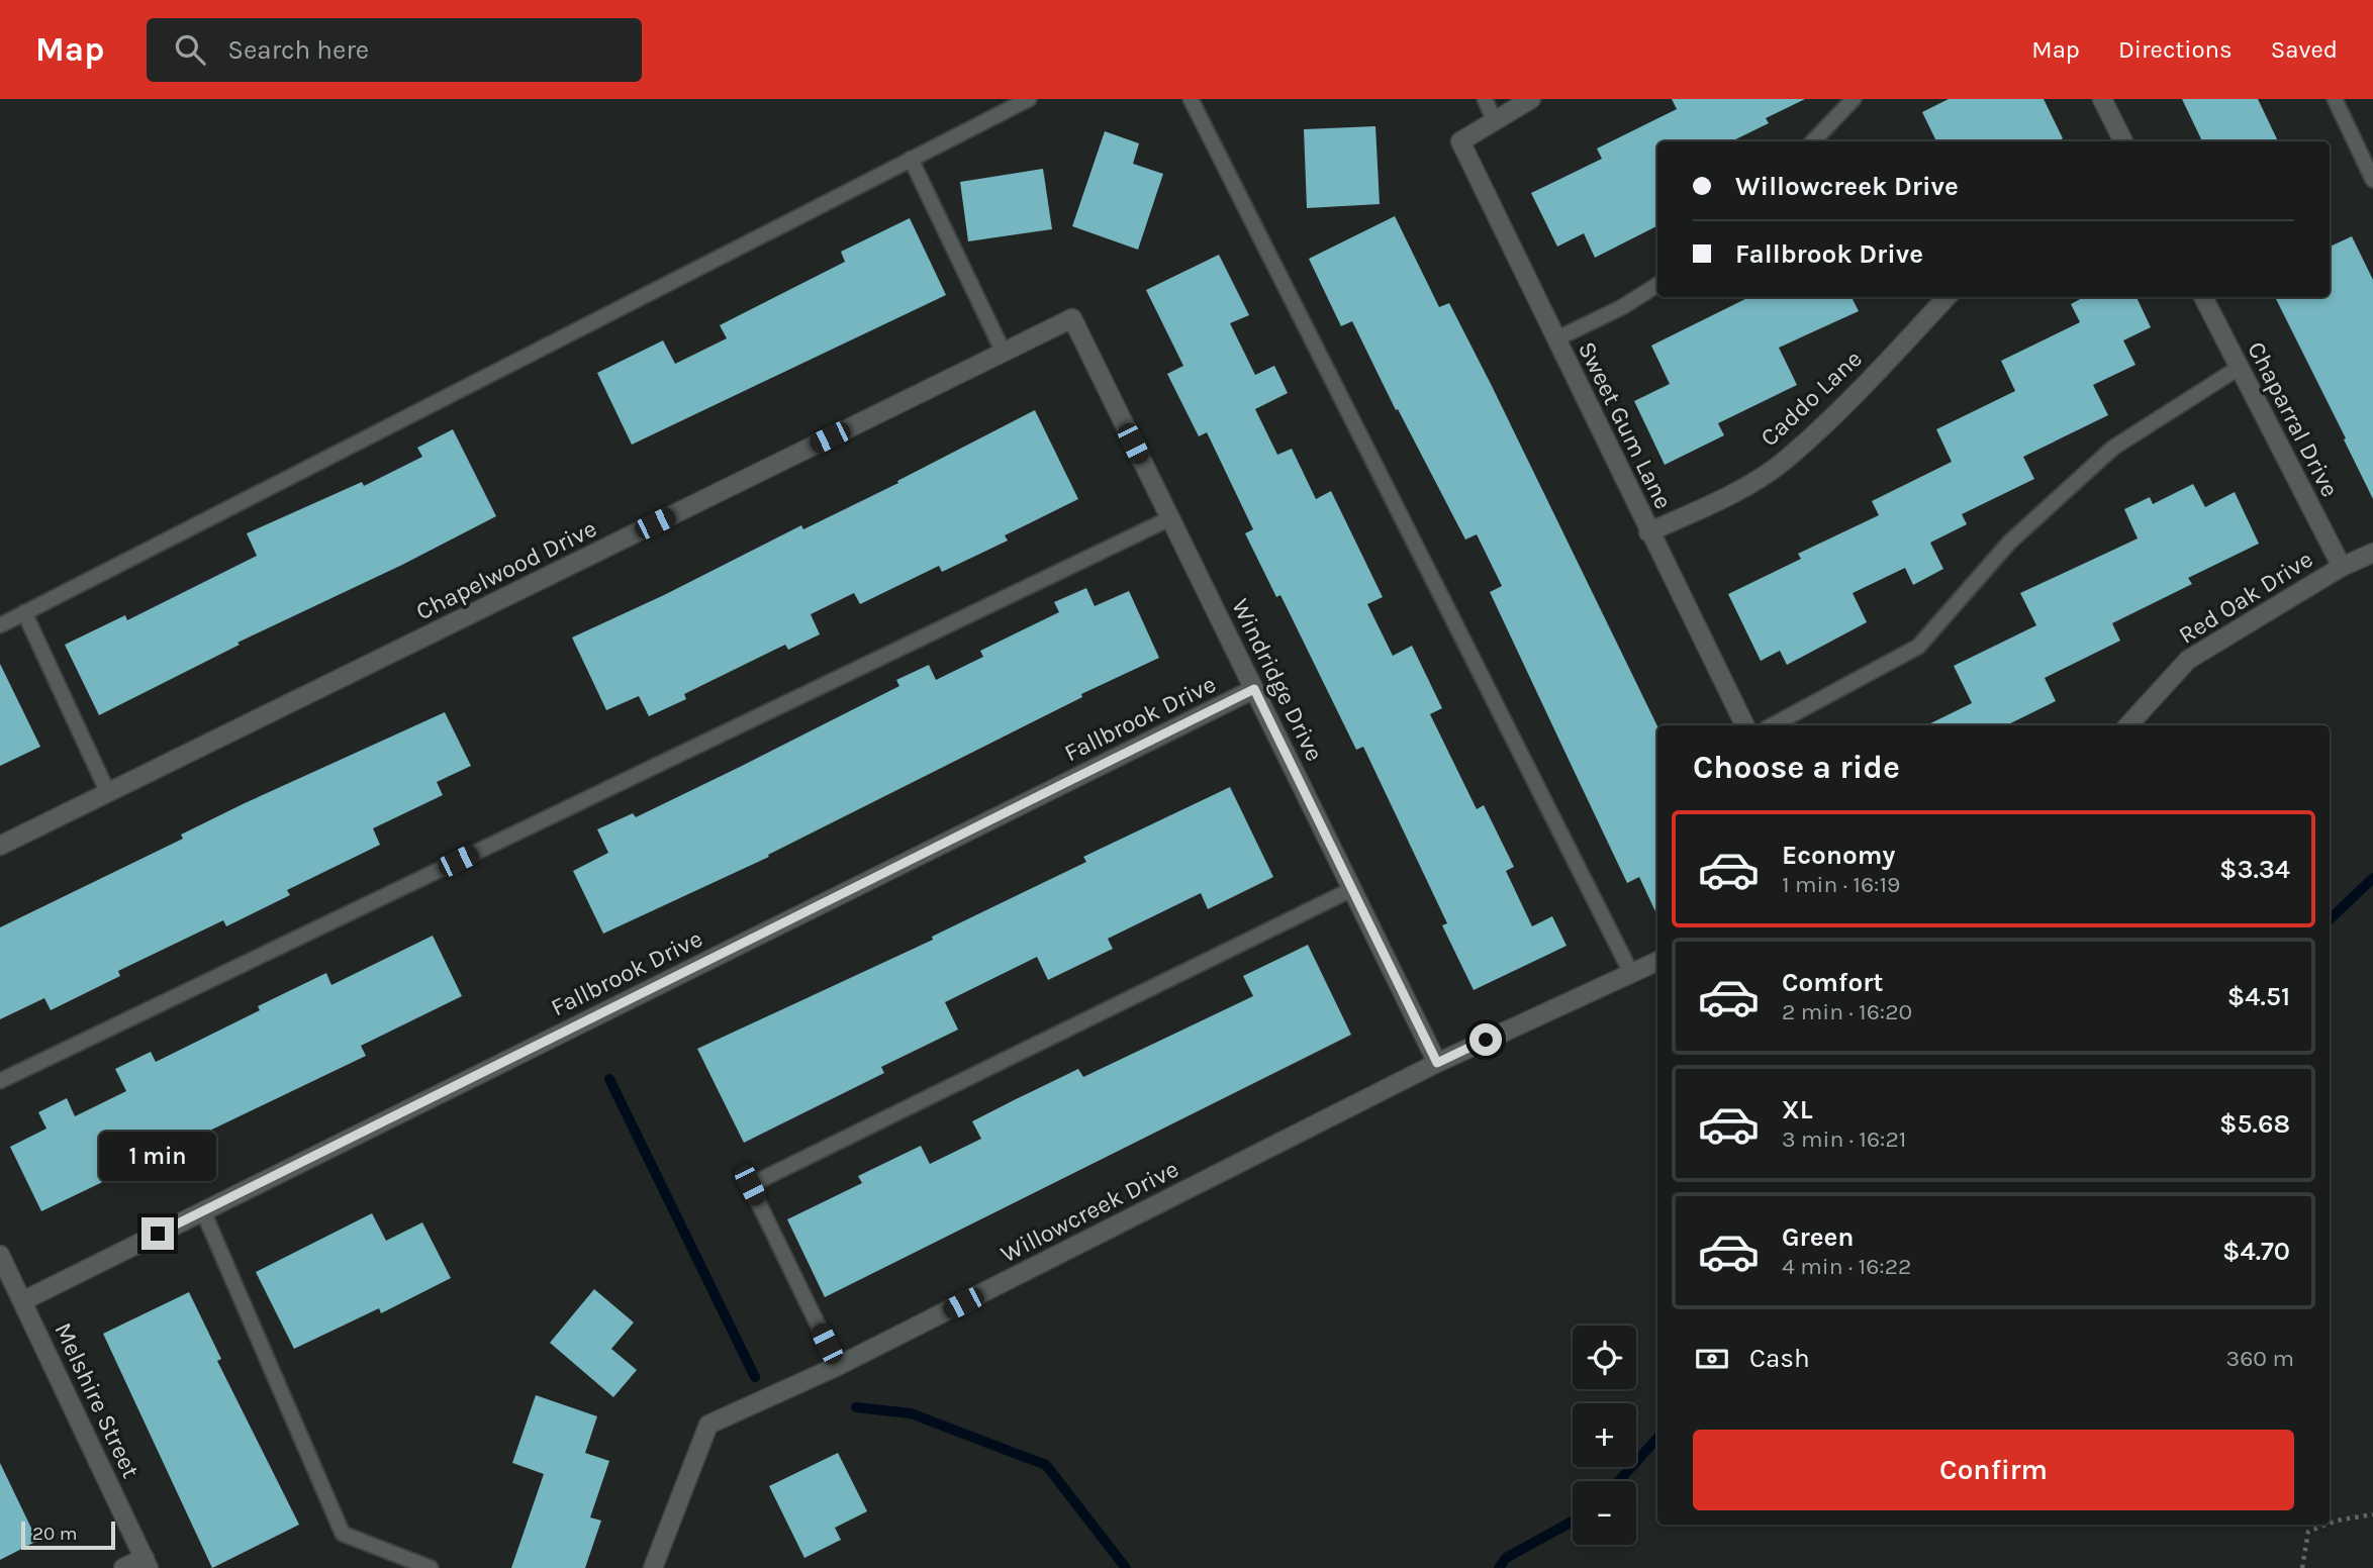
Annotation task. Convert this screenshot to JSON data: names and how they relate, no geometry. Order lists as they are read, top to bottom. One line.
{"streets":{"street":["Caddo Lane","Chaparral Drive","Sweet Gum Lane","Chapelwood Drive","Red Oak Drive","Windridge Drive","Fallbrook Drive","Willowcreek Drive","Melshire Street"]},"crossings":[["Caddo Lane","Sweet Gum Lane"],["Chaparral Drive","Red Oak Drive"],["Chapelwood Drive","Windridge Drive"],["Windridge Drive","Fallbrook Drive"],["Windridge Drive","Willowcreek Drive"],["Fallbrook Drive","Melshire Street"]],"scale_bar":"20 m","page":{"header":"Map","search":"Search here","nav":["Map","Directions","Saved"],"banner":["Willowcreek Drive","Fallbrook Drive"],"heading":"Choose a ride","list":[{"name":"Economy","note":"1 min · 16:19","value":"$3.34"},{"name":"Comfort","note":"2 min · 16:20","value":"$4.51"},{"name":"XL","note":"3 min · 16:21","value":"$5.68"},{"name":"Green","note":"4 min · 16:22","value":"$4.70"}],"bubble":"1 min","pay":["Cash","360 m"],"map_buttons":["+","−"],"buttons":"Confirm","scale":"20 m"}}
